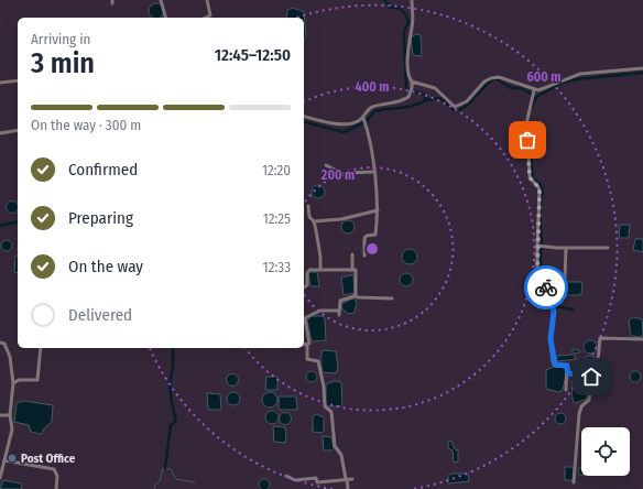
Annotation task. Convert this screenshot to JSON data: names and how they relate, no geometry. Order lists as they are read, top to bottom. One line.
{"places":["Post Office"],"page":{"heading":["3 min","Arriving in","12:45–12:50"],"bar":"On the way · 300 m","list":[["Confirmed","12:20"],["Preparing","12:25"],["On the way","12:33"],"Delivered"]},"rings":["600 m","400 m","200 m"]}
